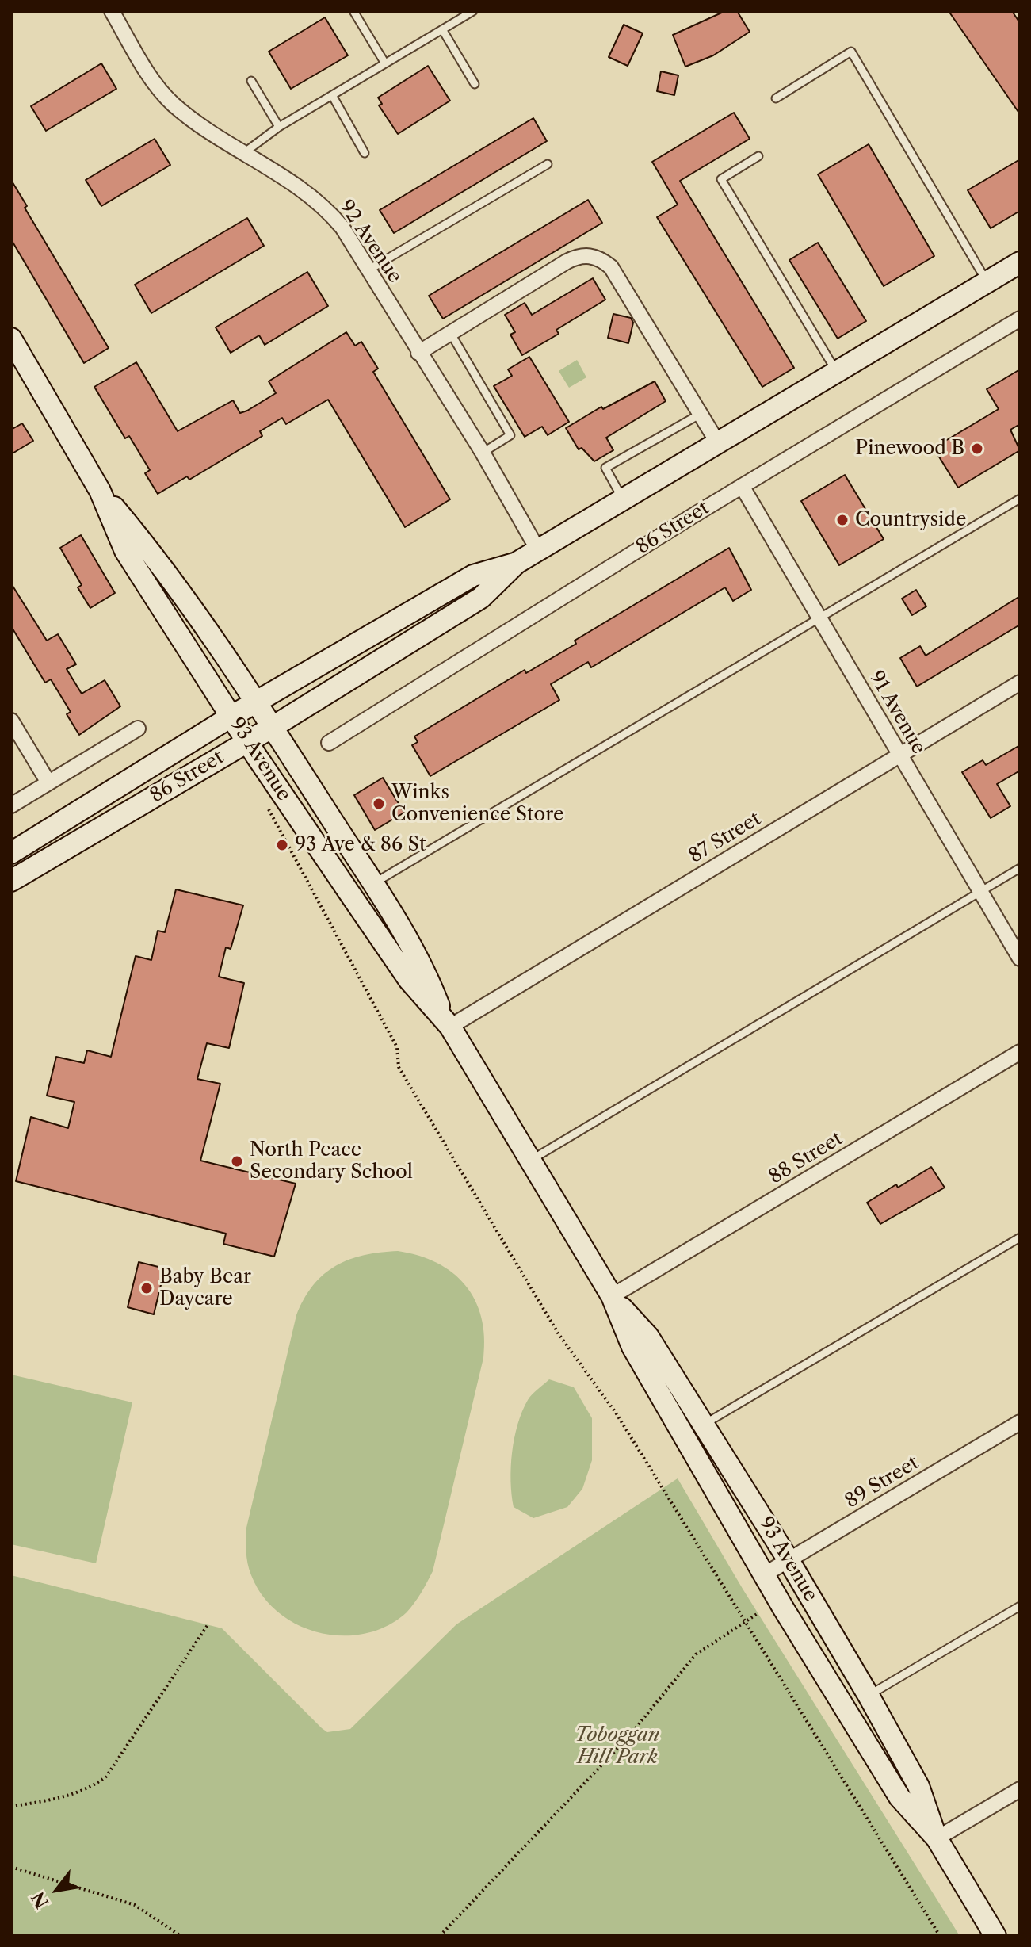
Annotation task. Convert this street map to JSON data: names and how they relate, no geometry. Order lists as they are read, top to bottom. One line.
{"streets":{"main road":["86 Street","93 Avenue"],"street":["92 Avenue","91 Avenue","87 Street","88 Street","89 Street"]},"crossings":[["92 Avenue","86 Street"],["86 Street","91 Avenue"],["86 Street","93 Avenue"],["91 Avenue","87 Street"],["93 Avenue","87 Street"],["93 Avenue","88 Street"],["93 Avenue","89 Street"]],"parks":["Toboggan Hill Park"],"places":["Pinewood B","Countryside","Winks Convenience Store","93 Ave & 86 St","North Peace Secondary School","Baby Bear Daycare"],"north":"bottom left"}
